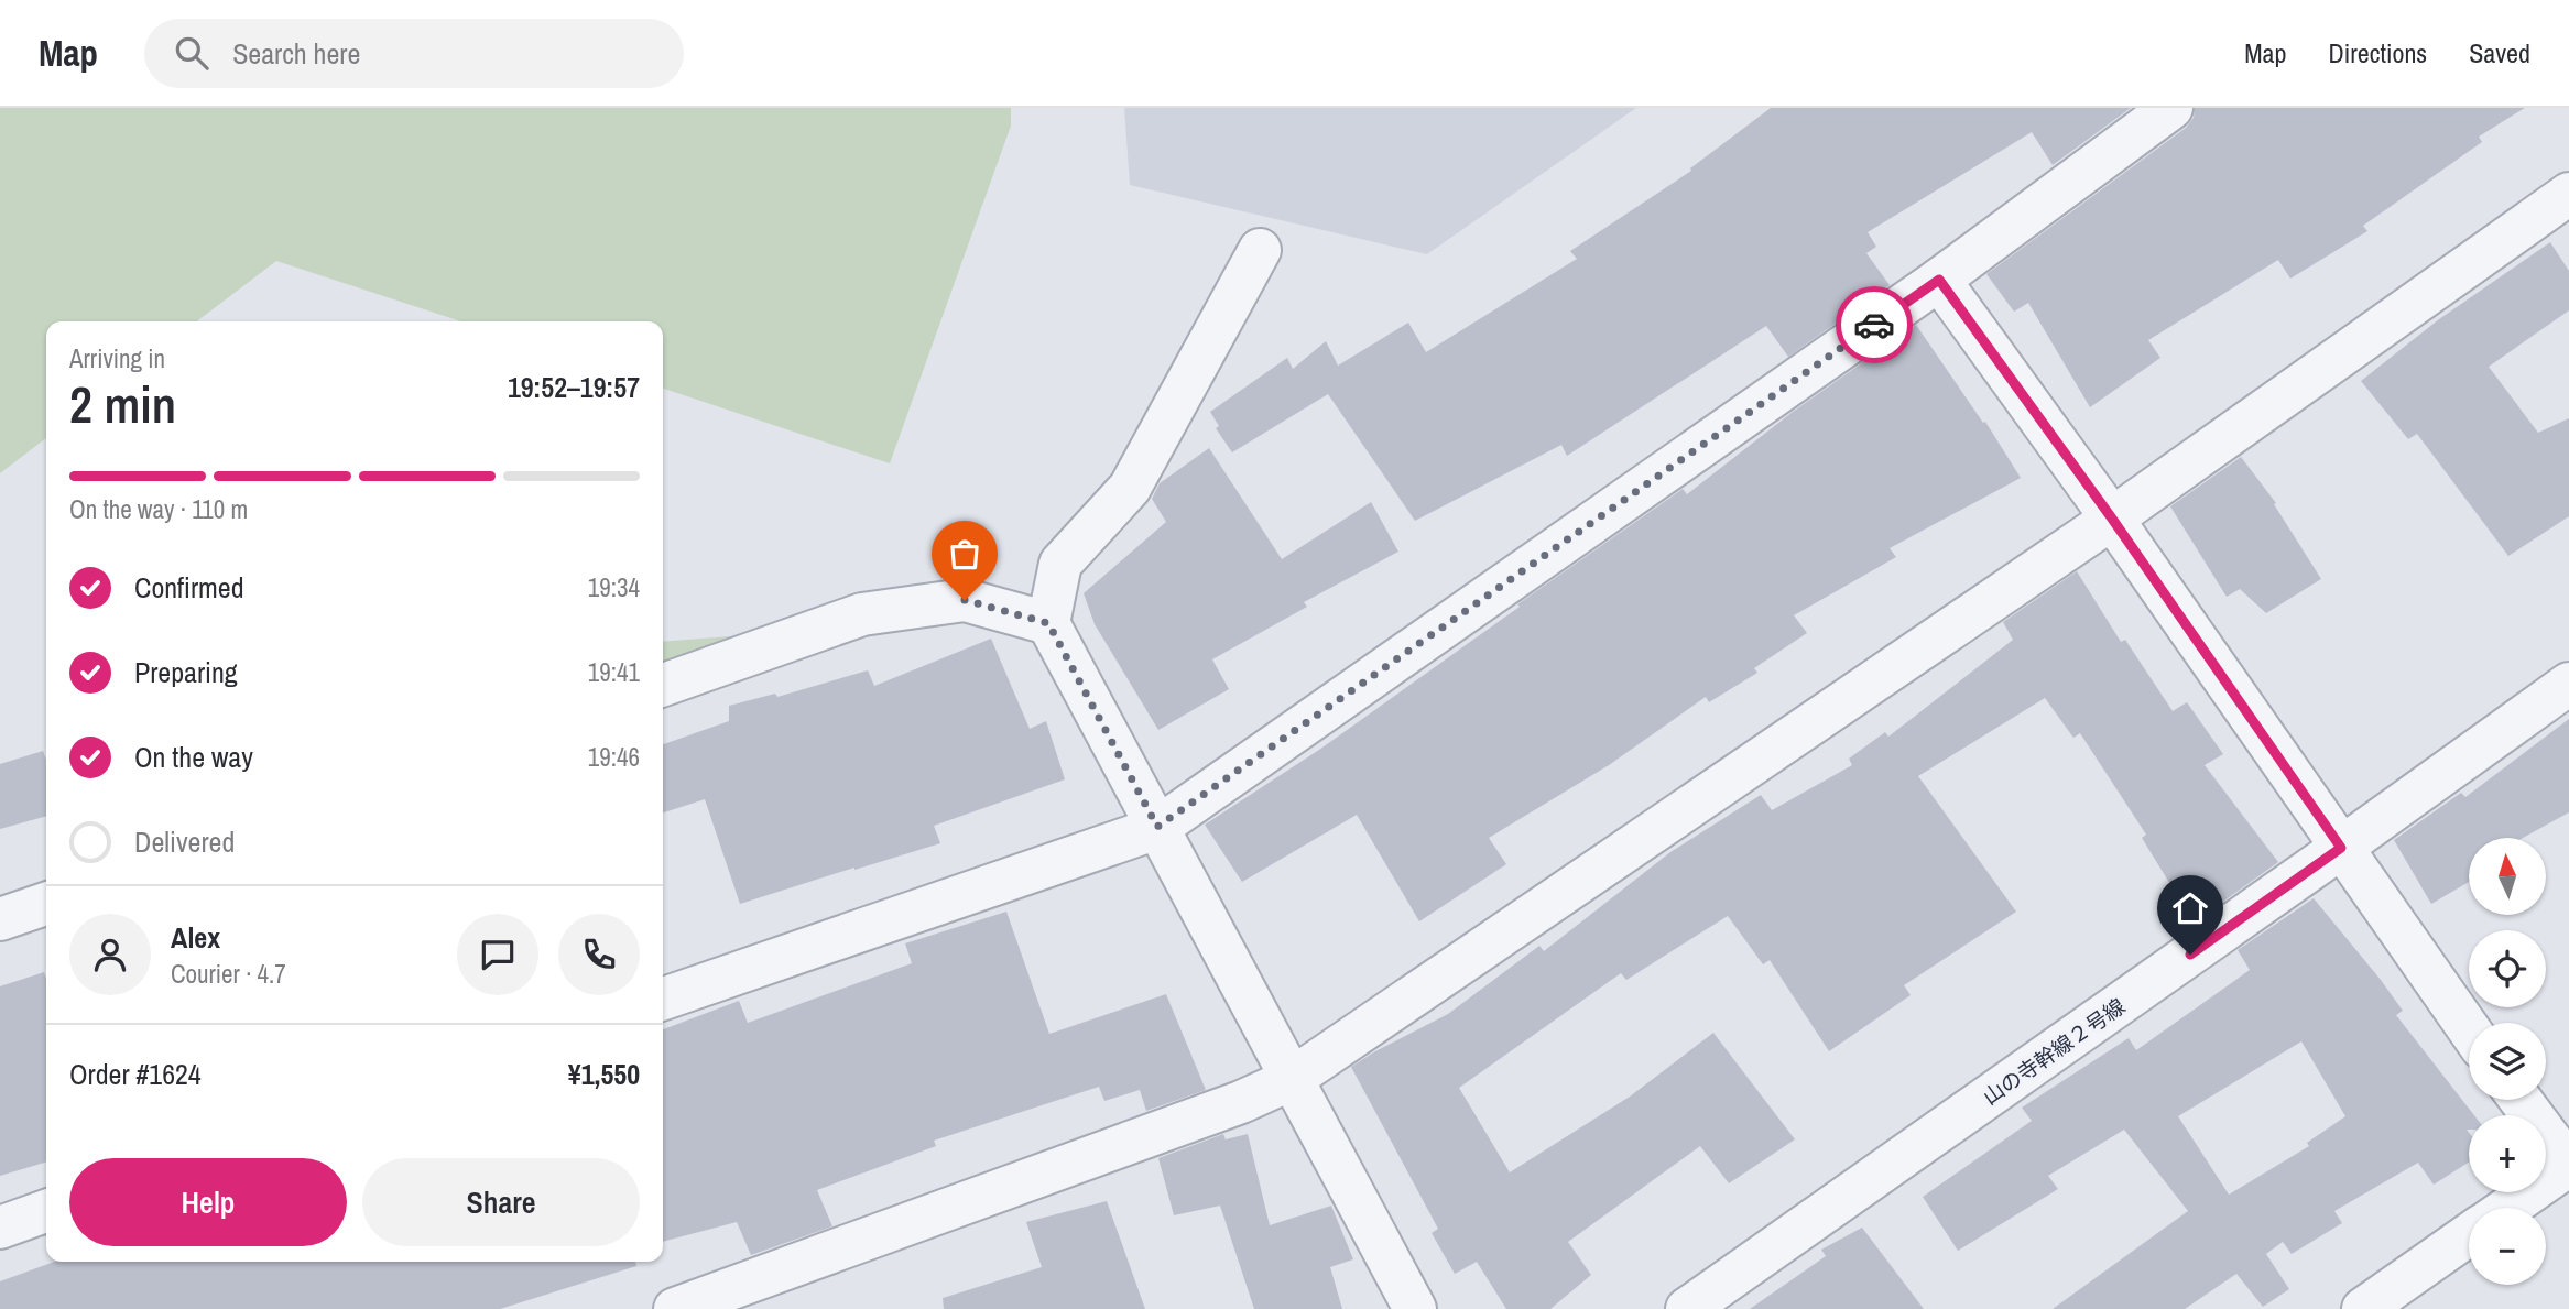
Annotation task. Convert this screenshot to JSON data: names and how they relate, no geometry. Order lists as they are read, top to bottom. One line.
{"streets":{"street":["山の寺幹線２号線"]},"north":"top","page":{"header":"Map","search":"Search here","nav":["Map","Directions","Saved"],"heading":["2 min","Arriving in","19:52–19:57"],"panel":["Alex","Courier · 4.7","Order #1624","¥1,550"],"bar":"On the way · 110 m","list":[["Confirmed","19:34"],["Preparing","19:41"],["On the way","19:46"],"Delivered"],"map_buttons":["+","−"],"buttons":["Help","Share"]}}
